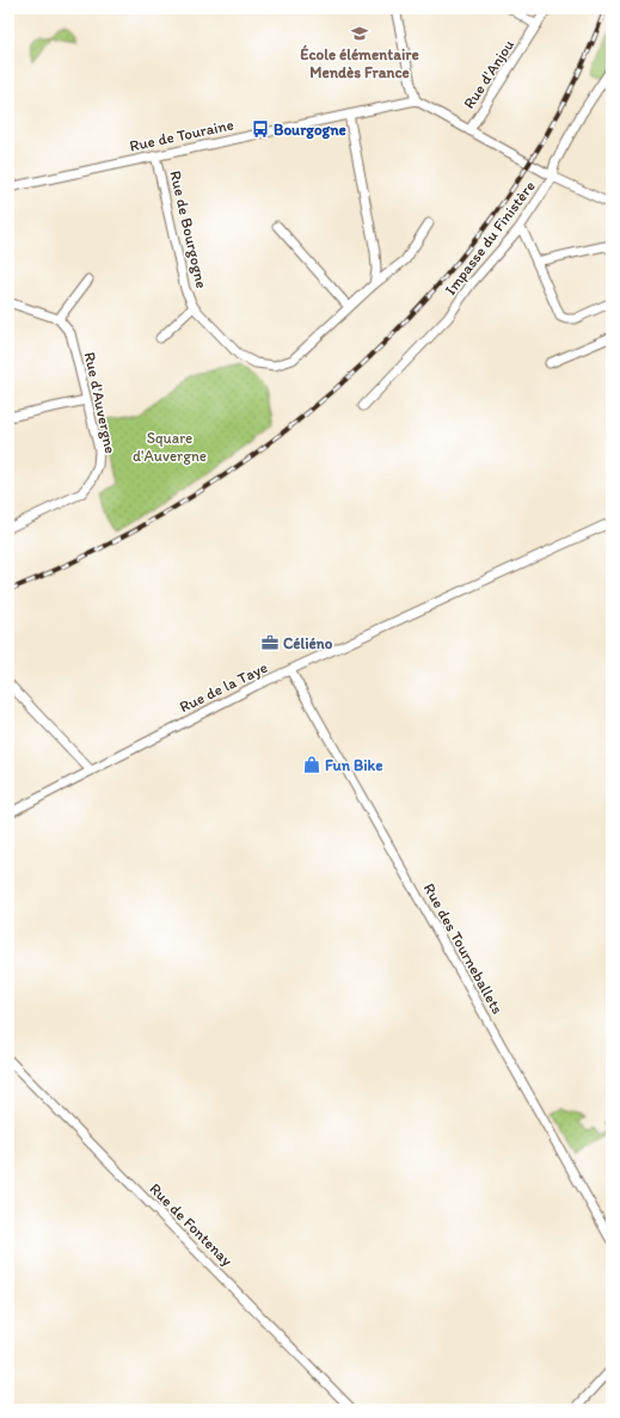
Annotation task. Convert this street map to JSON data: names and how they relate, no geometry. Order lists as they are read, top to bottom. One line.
{"streets":{"street":["Rue d'Anjou","Rue de Touraine","Rue de Bourgogne","Impasse du Finistère","Rue d'Auvergne","Rue de la Taye","Rue des Tourneballets","Rue de Fontenay"]},"crossings":[["Rue de Touraine","Rue de Bourgogne"],["Rue de la Taye","Rue des Tourneballets"]],"parks":["Square d'Auvergne"],"places":{"school or university":["École élémentaire Mendès France"],"bus stop":["Bourgogne"],"office":["Céliéno"],"shop":["Fun Bike"]}}
